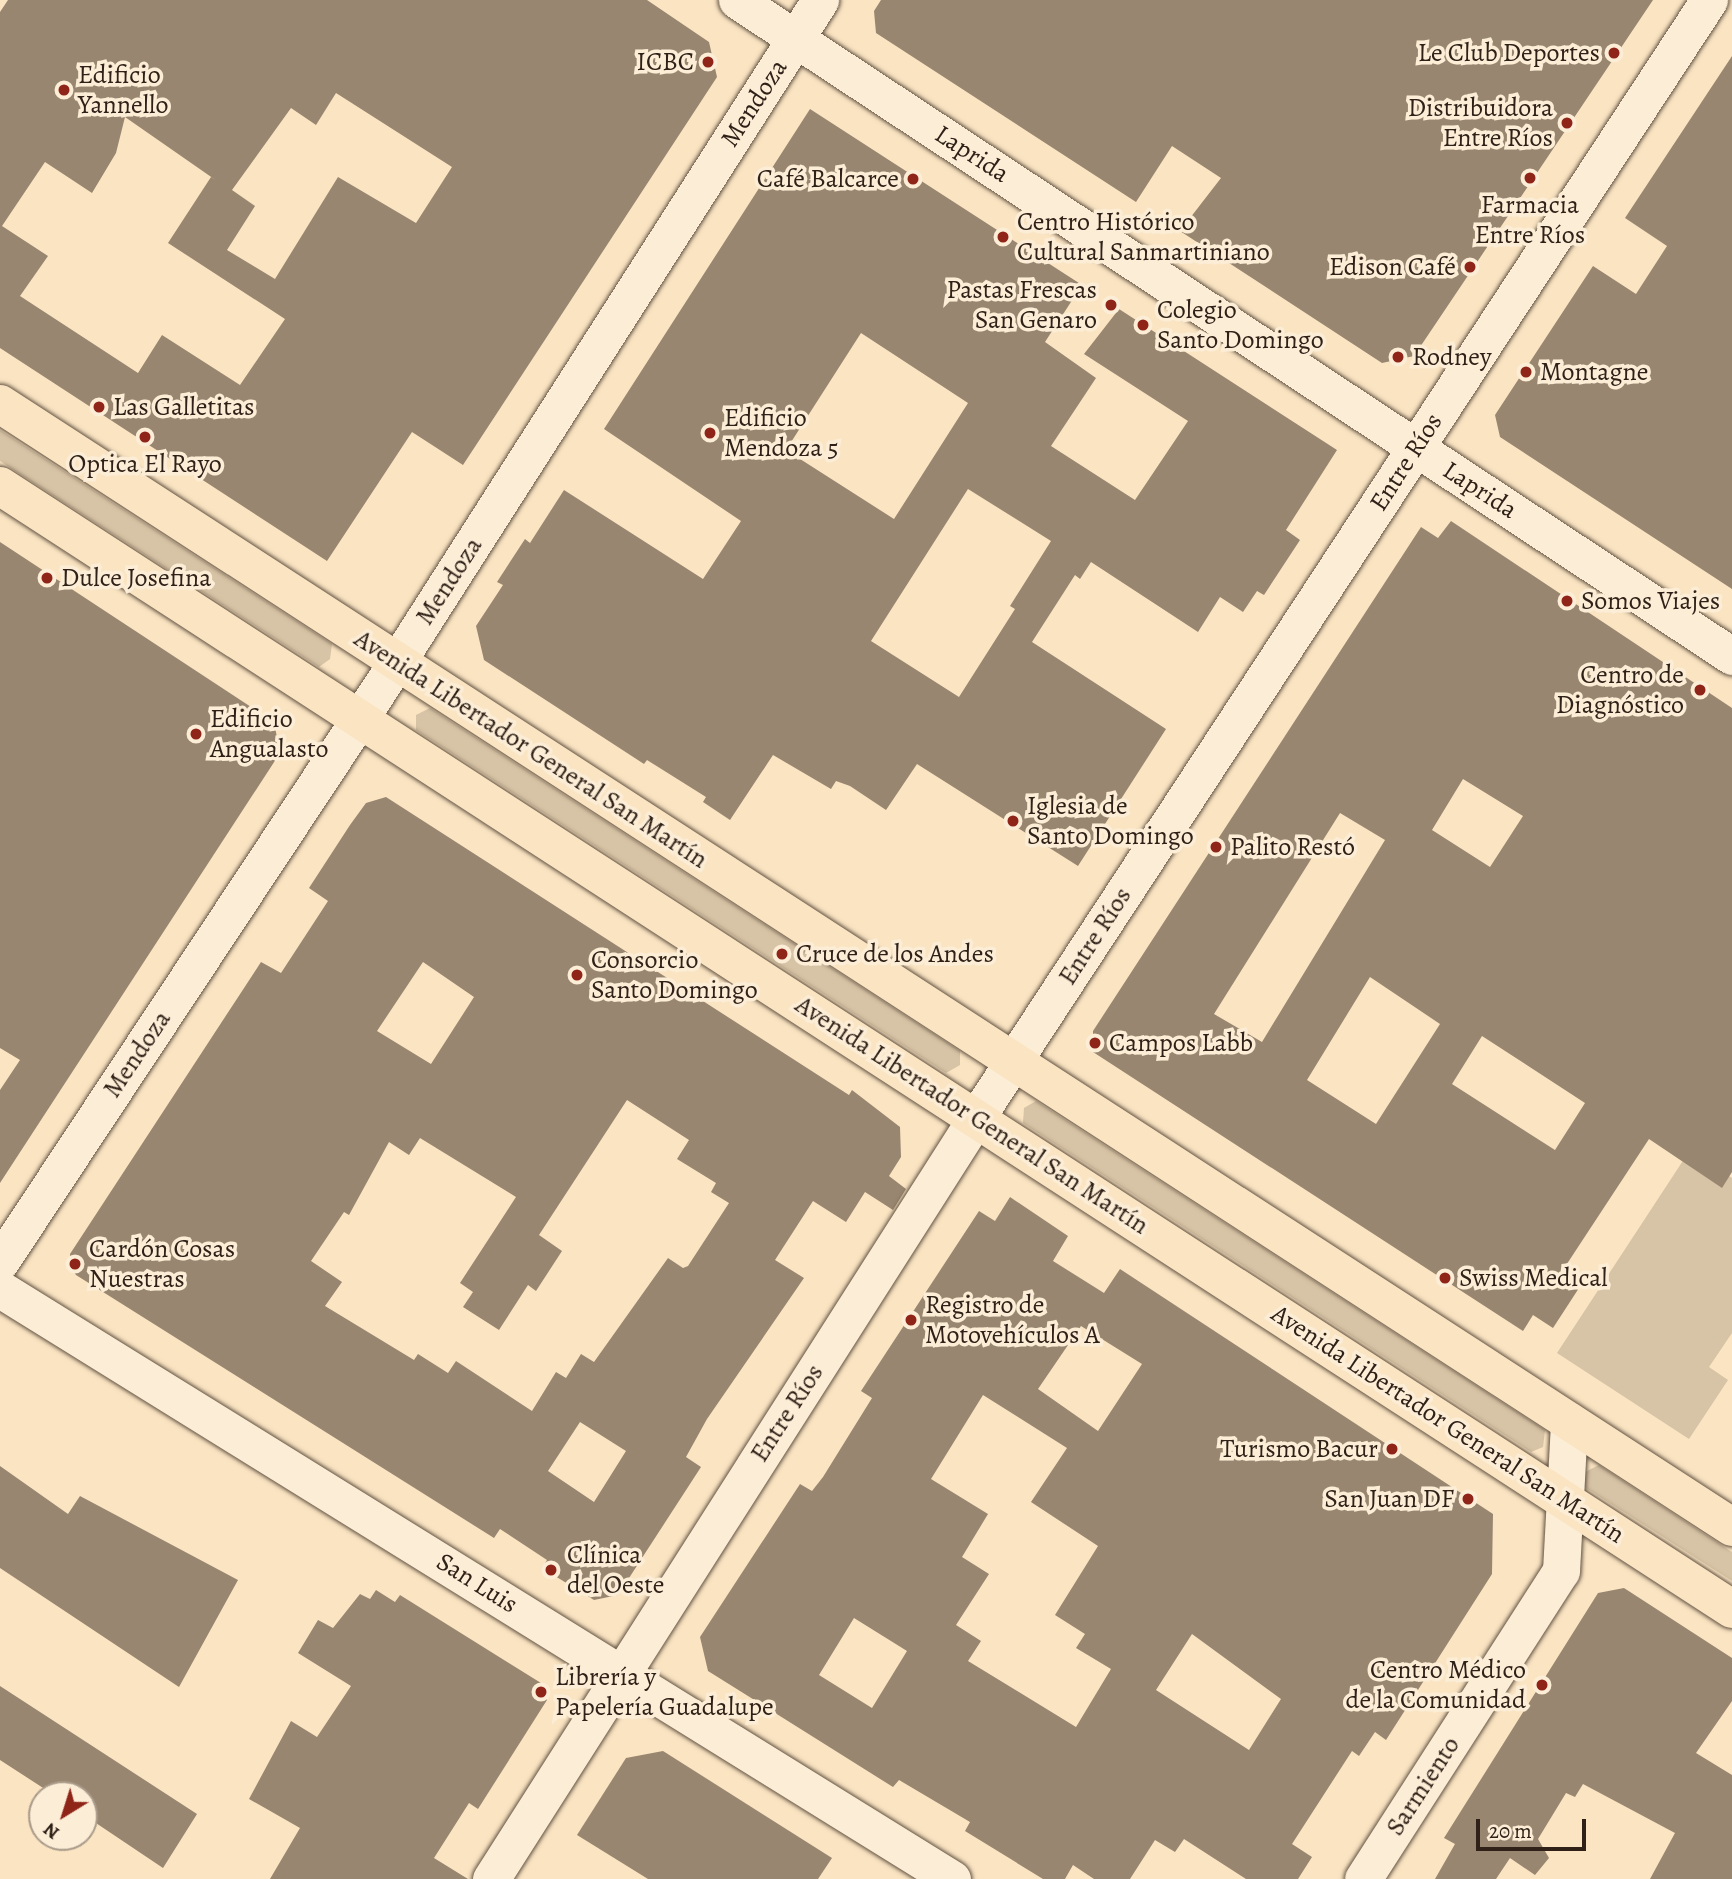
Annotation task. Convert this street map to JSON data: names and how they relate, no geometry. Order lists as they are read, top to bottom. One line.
{"streets":{"main road":["Avenida Libertador General San Martín"],"street":["Mendoza","Laprida","Entre Ríos","San Luis","Sarmiento"]},"crossings":[["Mendoza","Laprida"],["Mendoza","Avenida Libertador General San Martín"],["Laprida","Entre Ríos"],["Entre Ríos","Avenida Libertador General San Martín"],["Entre Ríos","San Luis"],["Avenida Libertador General San Martín","Sarmiento"]],"places":["Le Club Deportes","ICBC","Edificio Yannello","Distribuidora Entre Ríos","Farmacia Entre Ríos","Café Balcarce","Centro Histórico Cultural Sanmartiniano","Edison Café","Pastas Frescas San Genaro","Colegio Santo Domingo","Rodney","Montagne","Las Galletitas","Edificio Mendoza 5","Optica El Rayo","Dulce Josefina","Somos Viajes","Centro de Diagnóstico","Edificio Angualasto","Iglesia de Santo Domingo","Palito Restó","Cruce de los Andes","Consorcio Santo Domingo","Campos Labb","Cardón Cosas Nuestras","Swiss Medical","Registro de Motovehículos A","Turismo Bacur","San Juan DF","Clínica del Oeste","Centro Médico de la Comunidad","Librería y Papelería Guadalupe"],"scale_bar":"20 m","north":"bottom left"}
